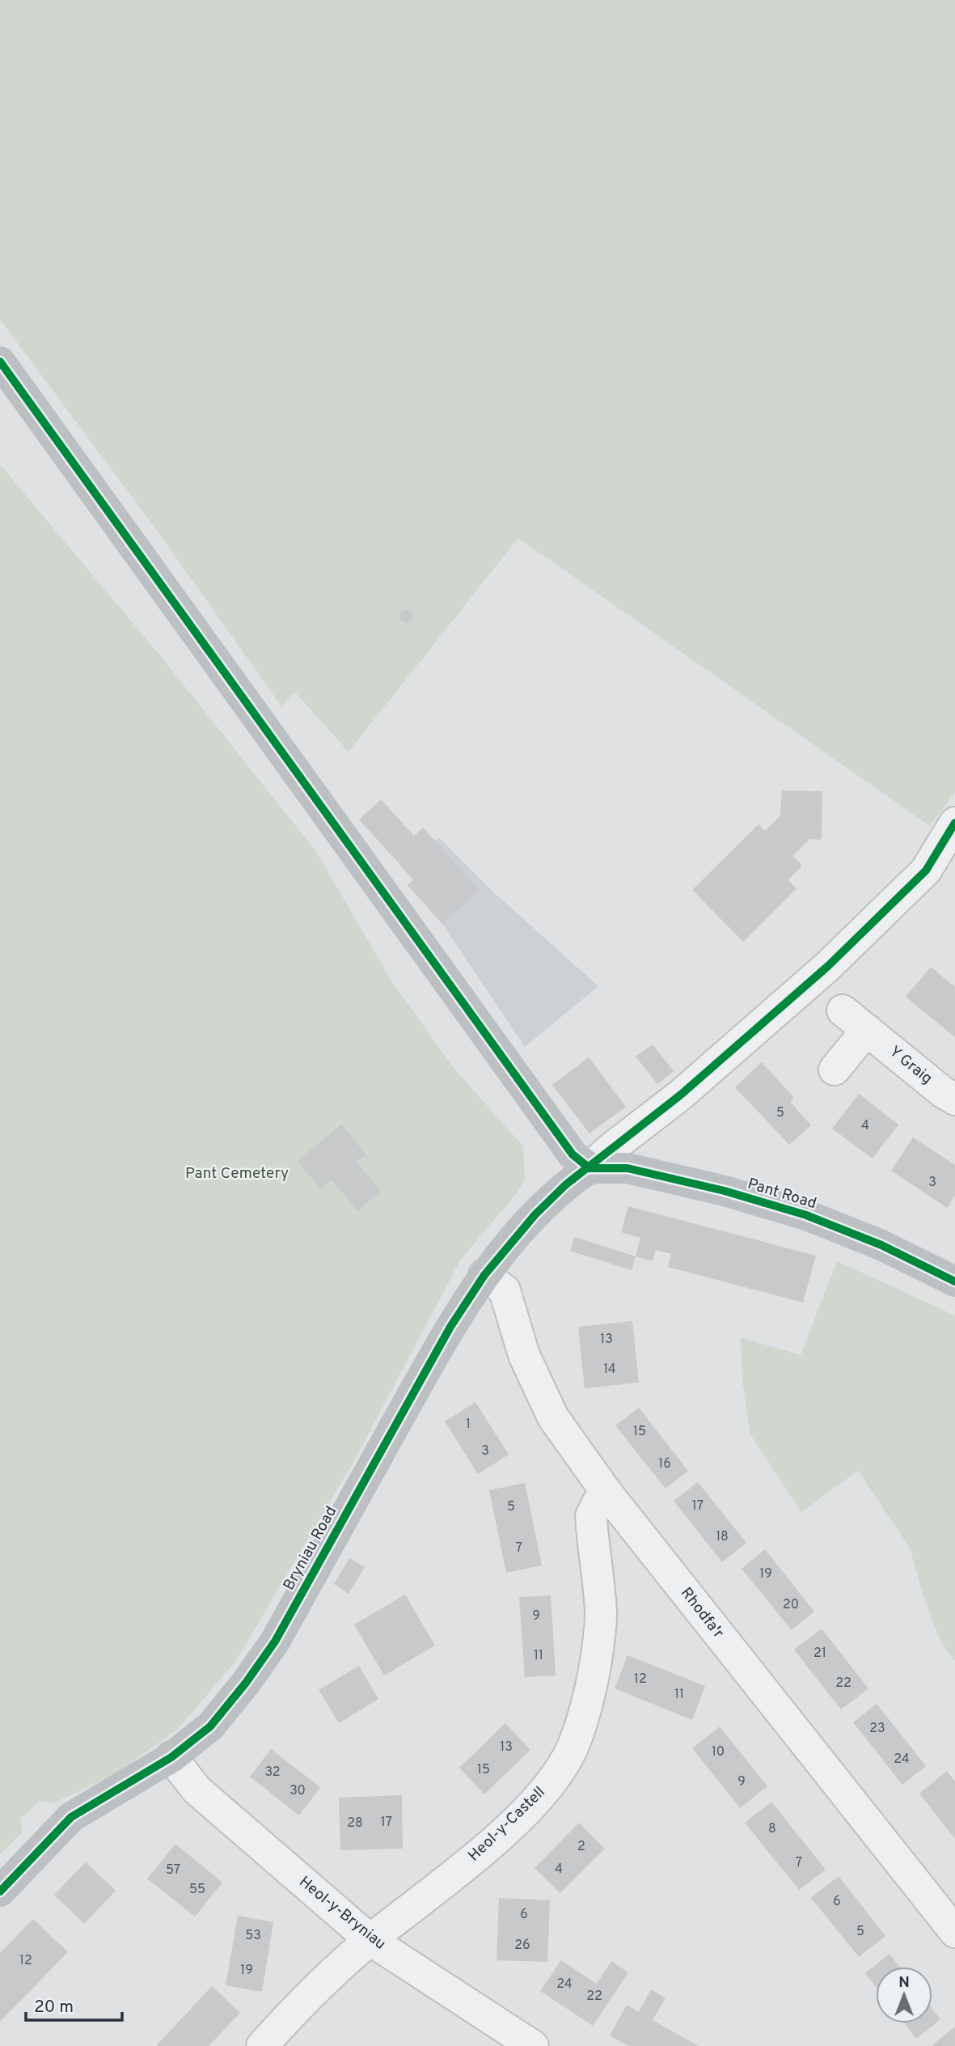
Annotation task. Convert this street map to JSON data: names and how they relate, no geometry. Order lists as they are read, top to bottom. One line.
{"streets":{"street":["Y Graig","Pant Road","Bryniau Road","Rhodfa'r","Heol-y-Castell","Heol-y-Bryniau"]},"crossings":[["Pant Road","Bryniau Road"],["Bryniau Road","Rhodfa'r"],["Bryniau Road","Heol-y-Bryniau"],["Rhodfa'r","Heol-y-Castell"],["Heol-y-Castell","Heol-y-Bryniau"]],"parks":["Pant Cemetery"],"house_numbers":["5","4","3","13","14","1","15","3","16","17","5","18","7","19","20","9","21","11","12","22","11","23","13","10","24","15","32","9","30","17","28","8","2","7","4","57","55","6","6","5","53","26","12","19","24","22"],"scale_bar":"20 m","north":"top"}
